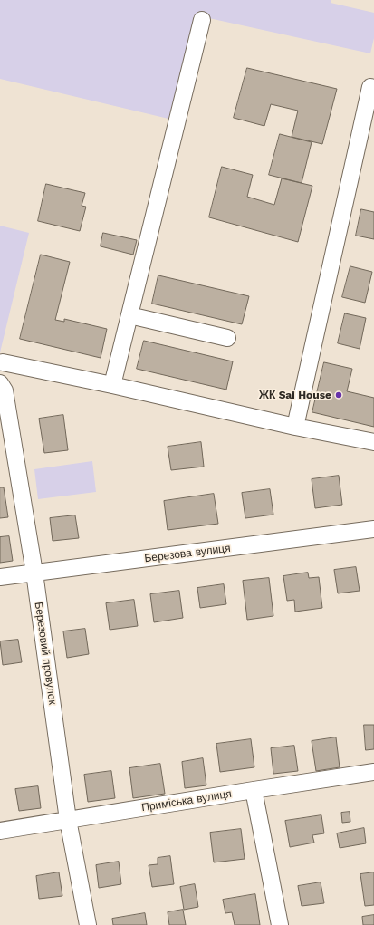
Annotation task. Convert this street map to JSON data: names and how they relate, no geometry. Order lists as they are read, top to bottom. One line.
{"streets":{"street":["Березова вулиця","Березовий провулок","Приміська вулиця"]},"crossings":[["Березова вулиця","Березовий провулок"],["Березовий провулок","Приміська вулиця"]],"places":["ЖК Sai House"]}
